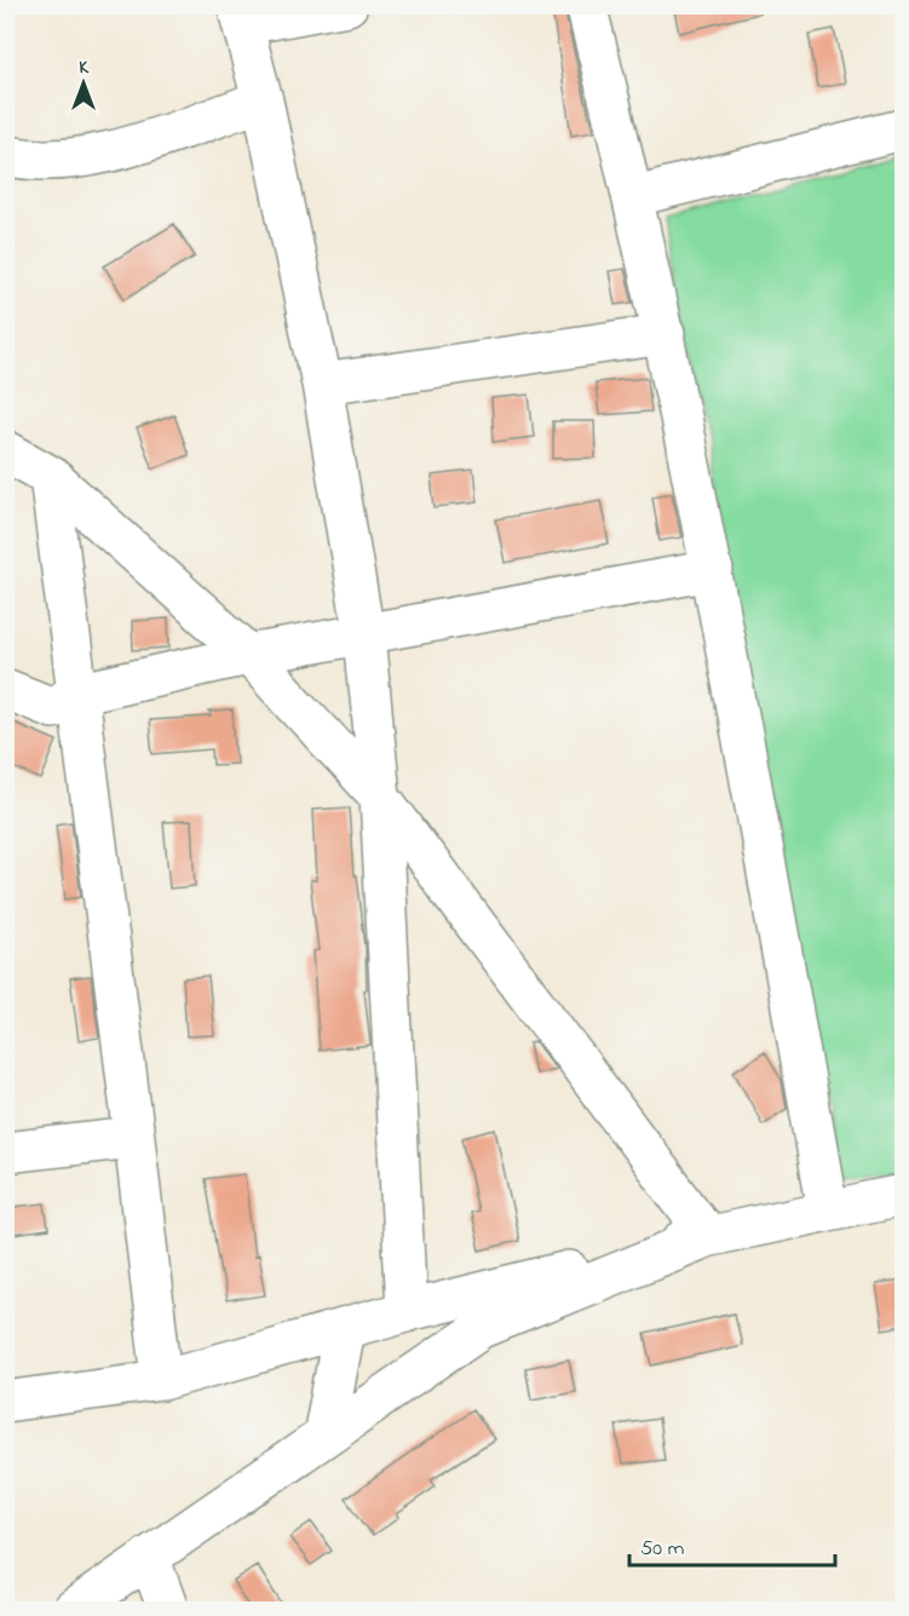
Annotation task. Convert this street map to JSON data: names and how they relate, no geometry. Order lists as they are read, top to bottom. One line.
{"scale_bar":"50 m","north":"top"}
